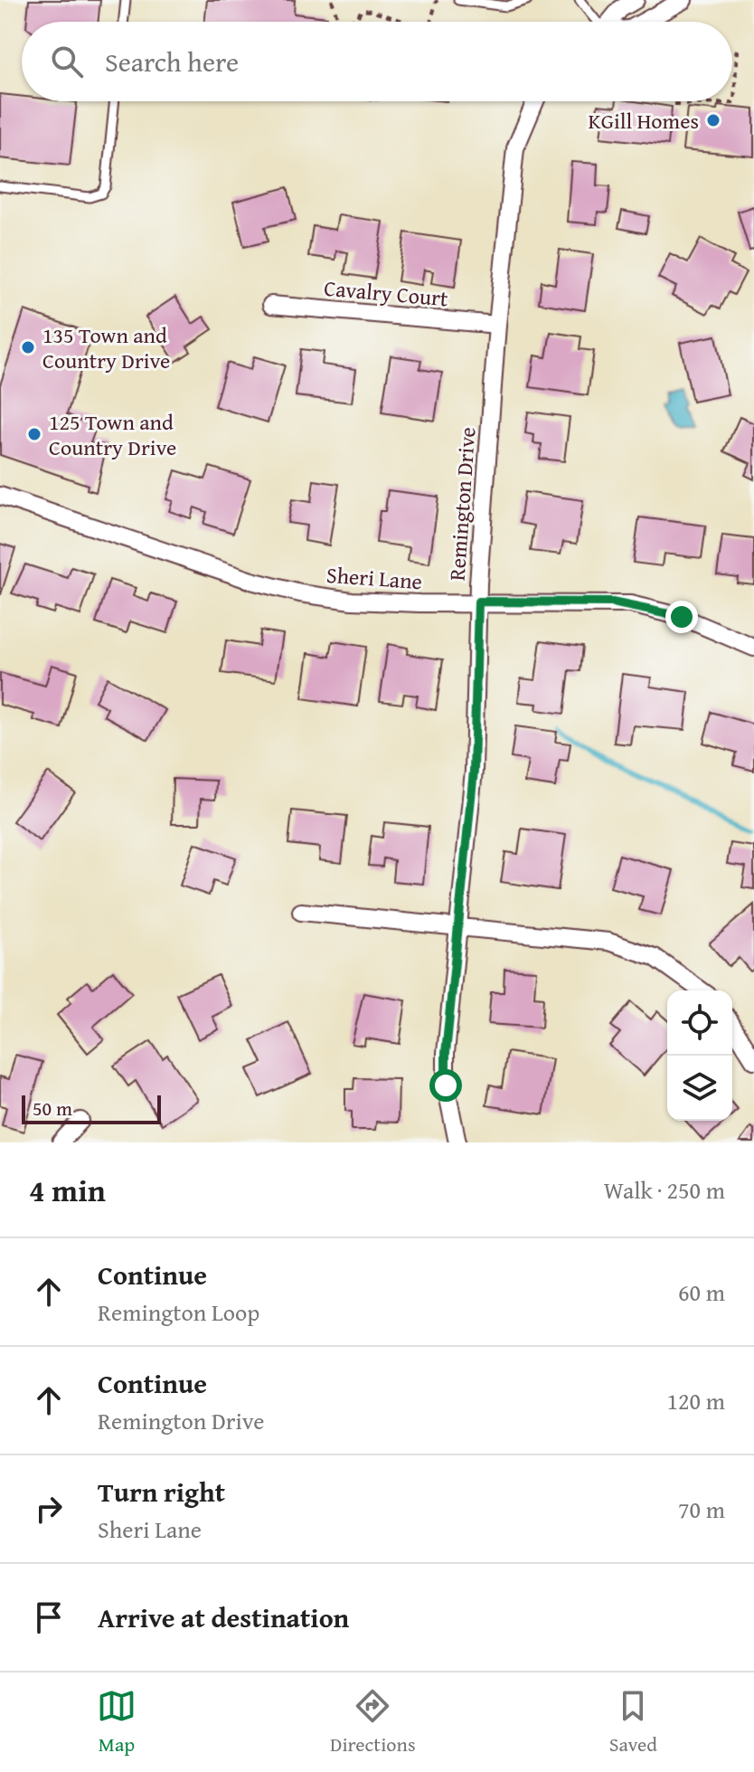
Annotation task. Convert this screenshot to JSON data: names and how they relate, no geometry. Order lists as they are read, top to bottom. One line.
{"streets":{"street":["Cavalry Court","Remington Drive","Sheri Lane"]},"crossings":[["Cavalry Court","Remington Drive"],["Remington Drive","Sheri Lane"]],"places":["KGill Homes","135 Town and Country Drive","125 Town and Country Drive"],"scale_bar":"50 m","page":{"search":"Search here","scale":"50 m","heading":["4 min","Walk · 250 m"],"list":[["Continue","Remington Loop","60 m"],["Continue","Remington Drive","120 m"],["Turn right","Sheri Lane","70 m"],"Arrive at destination"],"nav":["Map","Directions","Saved"]}}
